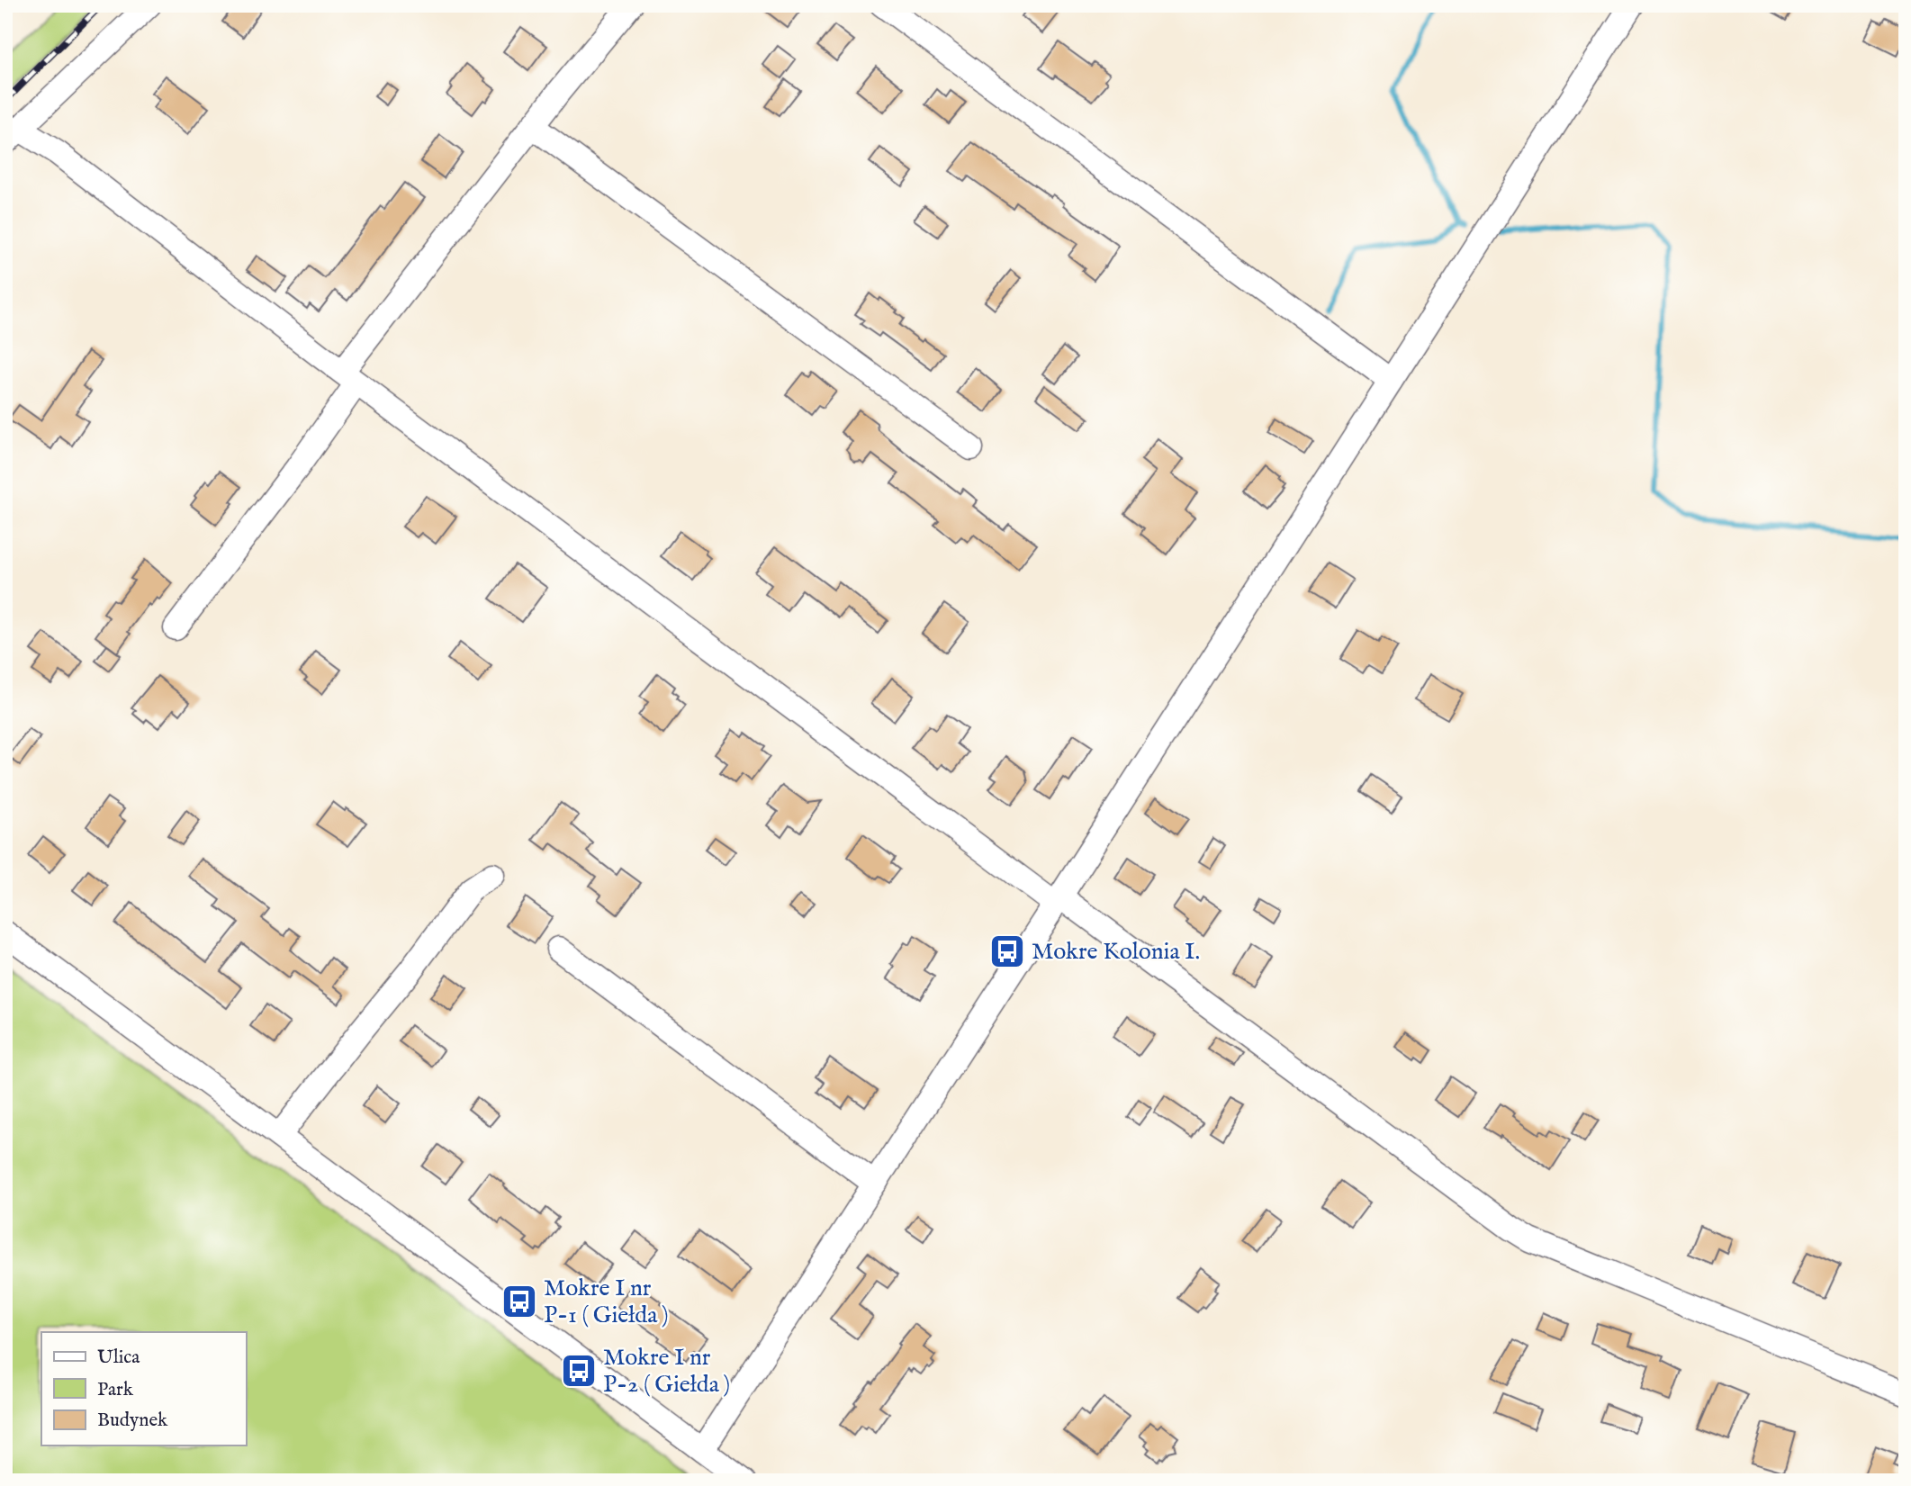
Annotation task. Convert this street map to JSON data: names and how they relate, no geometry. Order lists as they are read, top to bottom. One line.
{"places":{"bus stop":["Mokre Kolonia I.","Mokre I nr P-1 ( Giełda )","Mokre I nr P-2 ( Giełda )"]},"legend":["Ulica","Park","Budynek"]}
